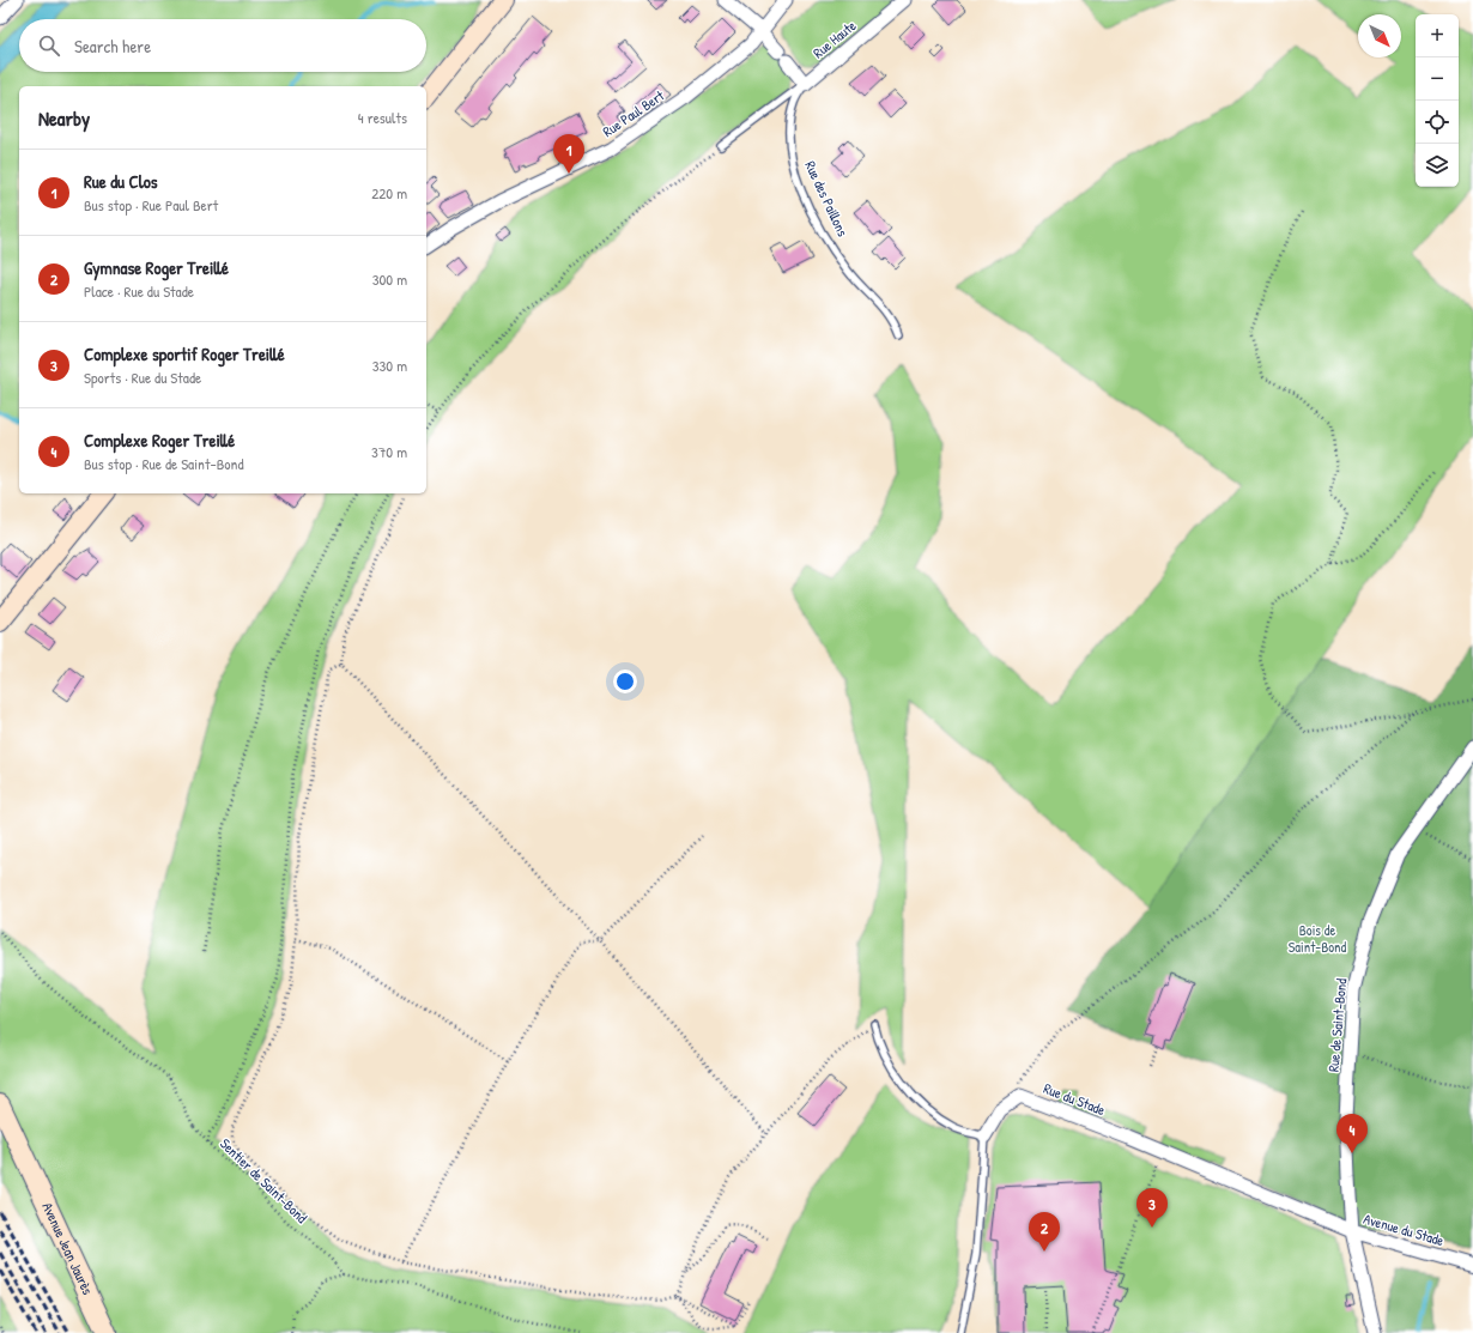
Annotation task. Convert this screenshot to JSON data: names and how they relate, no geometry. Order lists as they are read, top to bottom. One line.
{"streets":{"main road":["Avenue Jean Jaurès"],"street":["Rue Haute","Rue Paul Bert","Rue de Saint-Bond","Rue du Stade","Avenue du Stade"],"lane":["Rue des Paillons"],"path":["Sentier de Saint-Bond"]},"crossings":[["Rue Haute","Rue des Paillons"],["Rue de Saint-Bond","Rue du Stade"],["Rue de Saint-Bond","Avenue du Stade"],["Rue du Stade","Avenue du Stade"]],"parks":["Bois de Saint-Bond"],"north":"bottom right","page":{"map_buttons":["+","−"],"search":"Search here","heading":["Nearby","4 results"],"pins":["1","4","3","2"],"list":[{"mark":"1","name":"Rue du Clos","note":"Bus stop · Rue Paul Bert","value":"220 m"},{"mark":"2","name":"Gymnase Roger Treillé","note":"Place · Rue du Stade","value":"300 m"},{"mark":"3","name":"Complexe sportif Roger Treillé","note":"Sports · Rue du Stade","value":"330 m"},{"mark":"4","name":"Complexe Roger Treillé","note":"Bus stop · Rue de Saint-Bond","value":"370 m"}]}}
